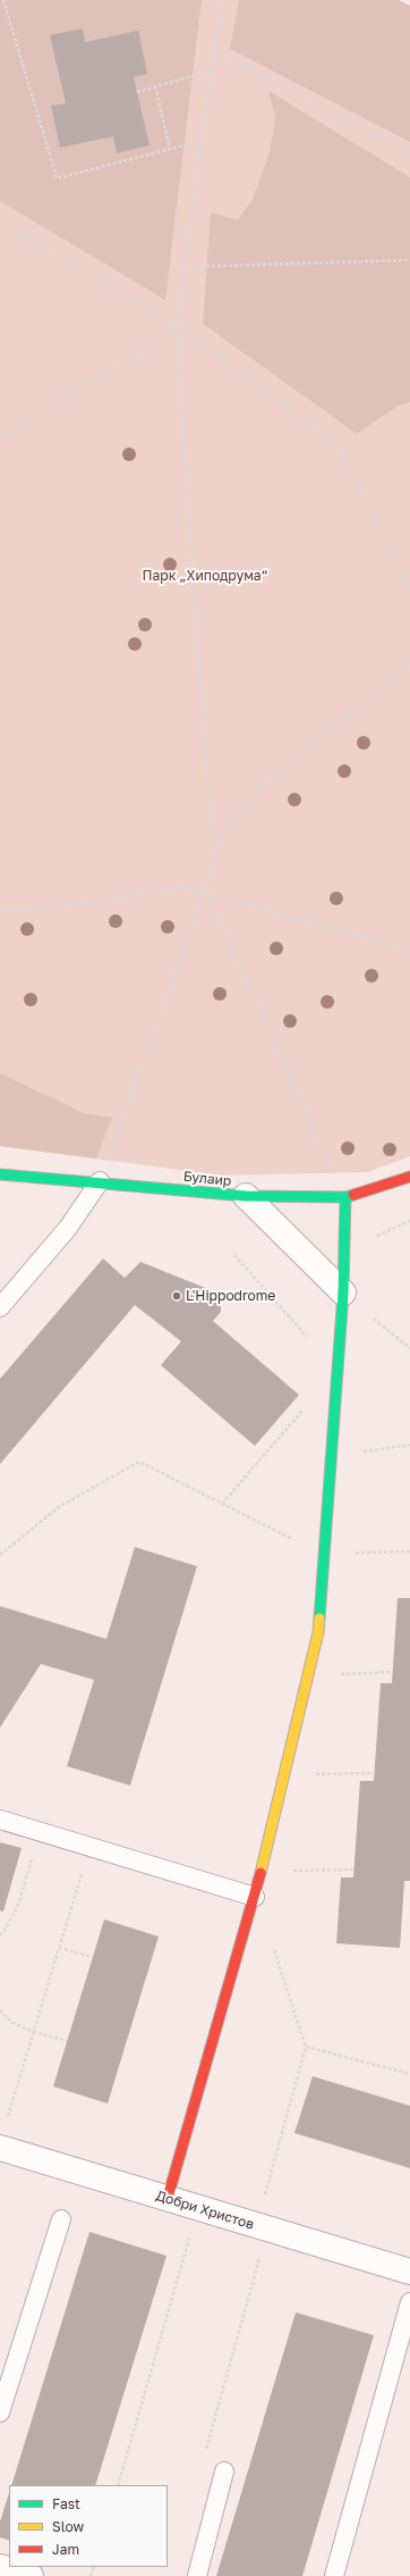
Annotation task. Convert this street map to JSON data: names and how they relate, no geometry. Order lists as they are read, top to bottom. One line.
{"streets":{"street":["Булаир","Добри Христов"]},"parks":["Парк „Хиподрума“"],"places":["L'Hippodrome"],"legend":["Fast","Slow","Jam"]}
